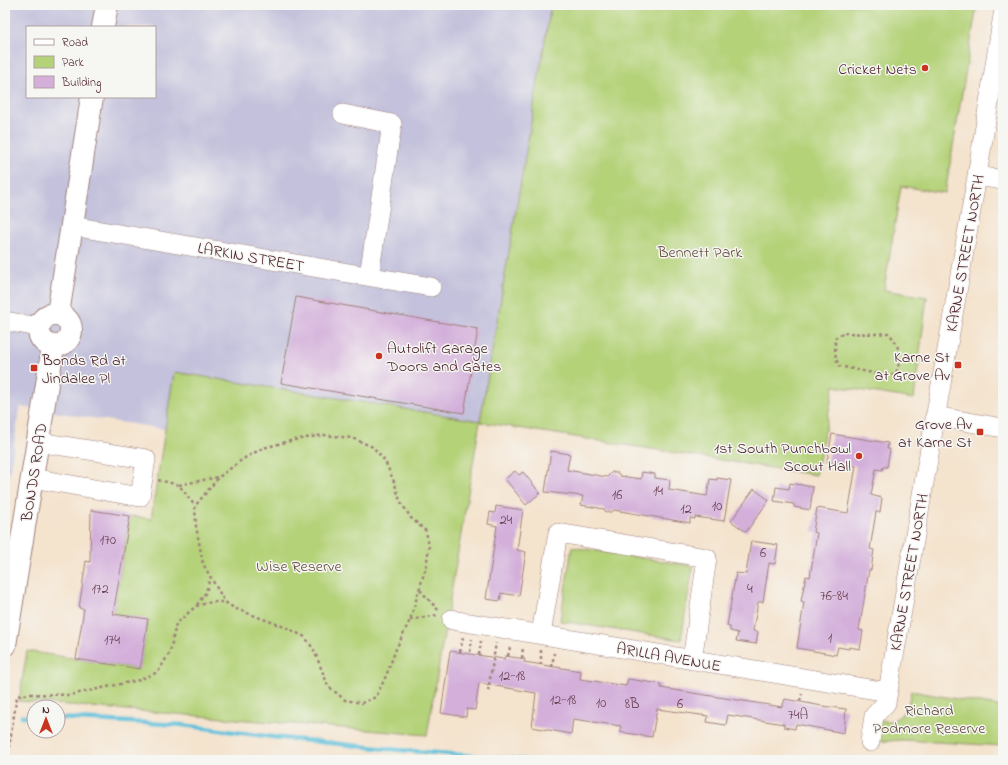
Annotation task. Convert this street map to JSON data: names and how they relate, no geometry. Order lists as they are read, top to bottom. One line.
{"streets":{"main road":["BONDS ROAD"],"street":["KARNE STREET NORTH","LARKIN STREET","ARILLA AVENUE"]},"crossings":[["KARNE STREET NORTH","ARILLA AVENUE"]],"parks":["Bennett Park","Wise Reserve","Richard Podmore Reserve"],"places":{"other":["Cricket Nets","Autolift Garage Doors and Gates","1st South Punchbowl Scout Hall"],"transit":["Karne St at Grove Av","Bonds Rd at Jindalee Pl","Grove Av at Karne St"]},"house_numbers":["14","16","10","12","24","170","6","172","4","76-84","1","174","12-18","12-18","10","8B","6","74A"],"legend":["Road","Park","Building"],"north":"top"}
